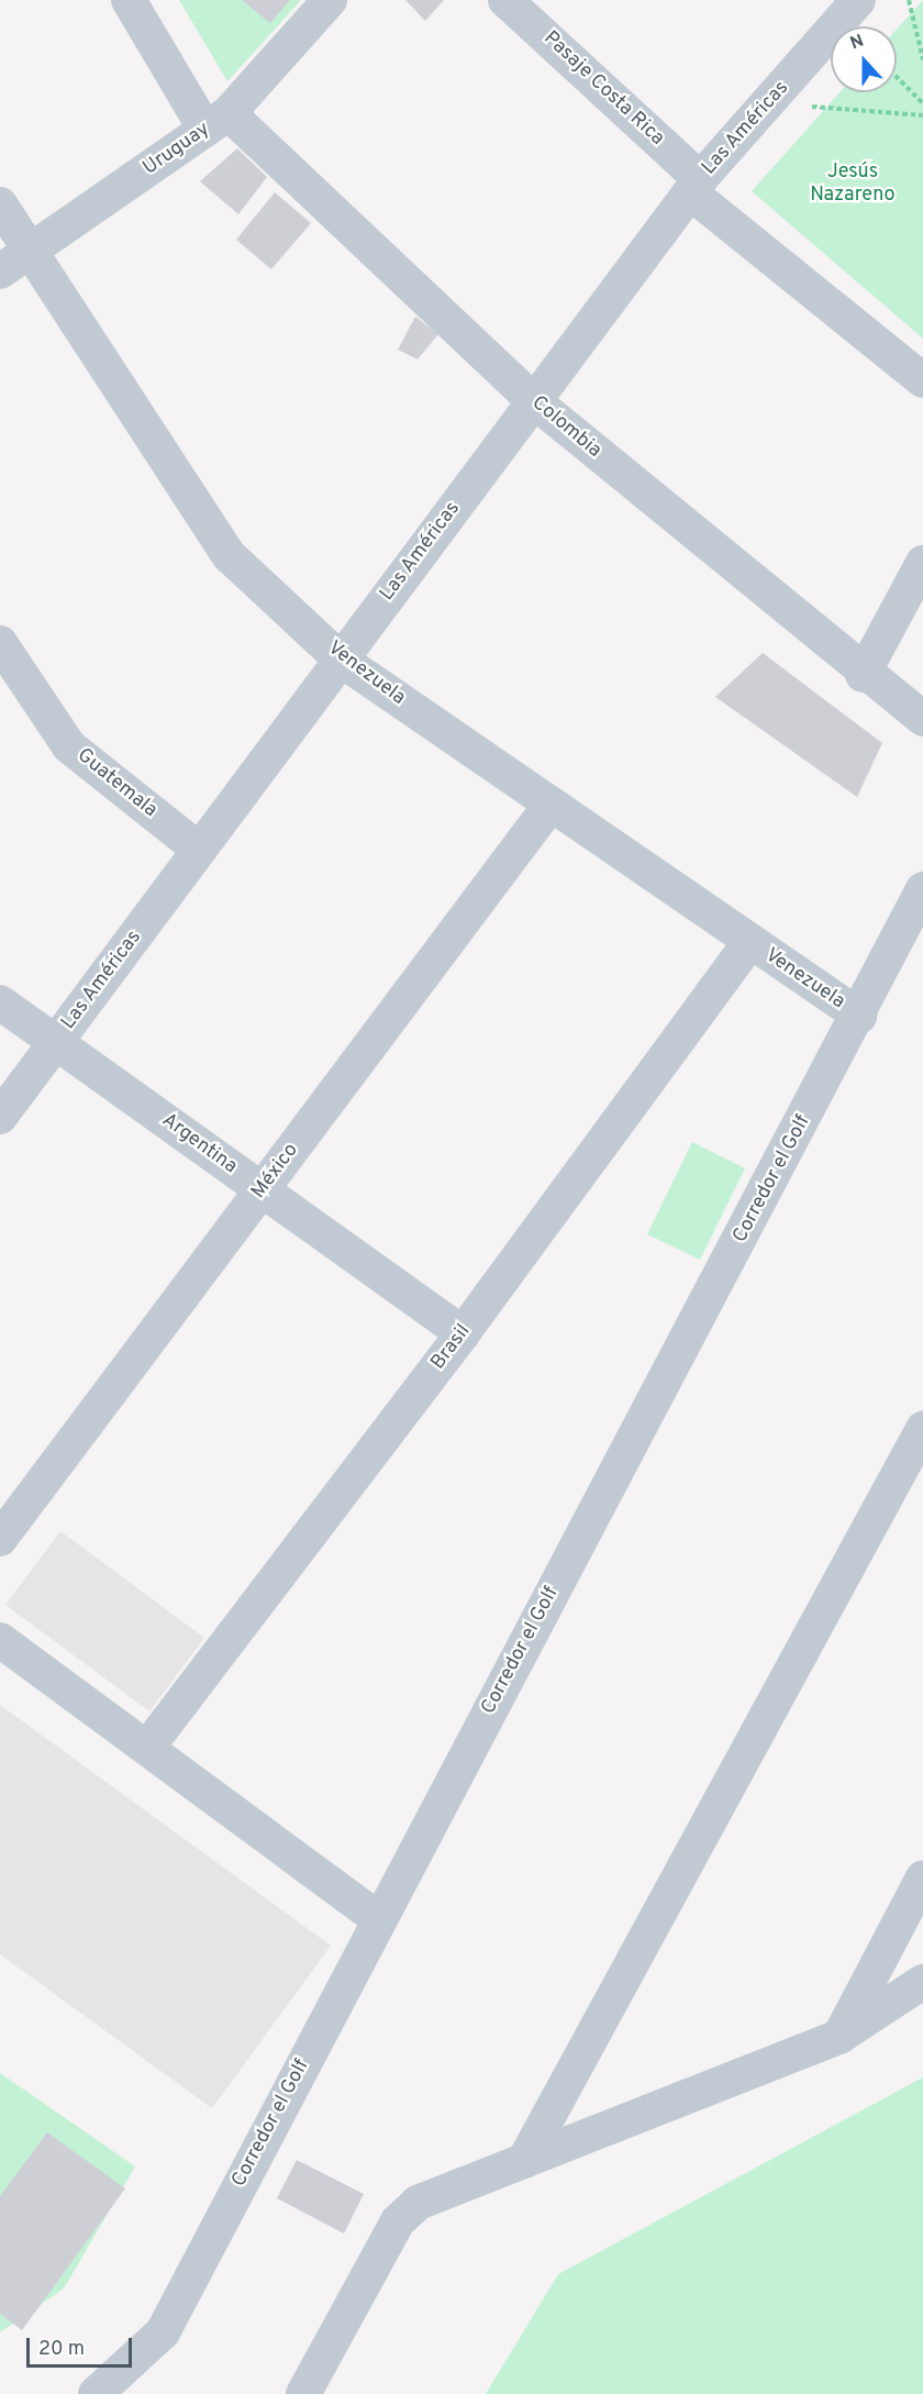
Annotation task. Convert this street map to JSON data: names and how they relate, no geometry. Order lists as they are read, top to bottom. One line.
{"streets":{"street":["Pasaje Costa Rica","Las Américas","Uruguay","Colombia","Venezuela","Guatemala","Argentina","México","Corredor el Golf","Brasil"]},"crossings":[["Pasaje Costa Rica","Las Américas"],["Las Américas","Colombia"],["Las Américas","Venezuela"],["Las Américas","Guatemala"],["Las Américas","Argentina"],["Uruguay","Colombia"],["Uruguay","Venezuela"],["Venezuela","México"],["Venezuela","Corredor el Golf"],["Venezuela","Brasil"],["Argentina","México"],["Argentina","Brasil"]],"parks":["Jesús Nazareno"],"scale_bar":"20 m","north":"top"}
